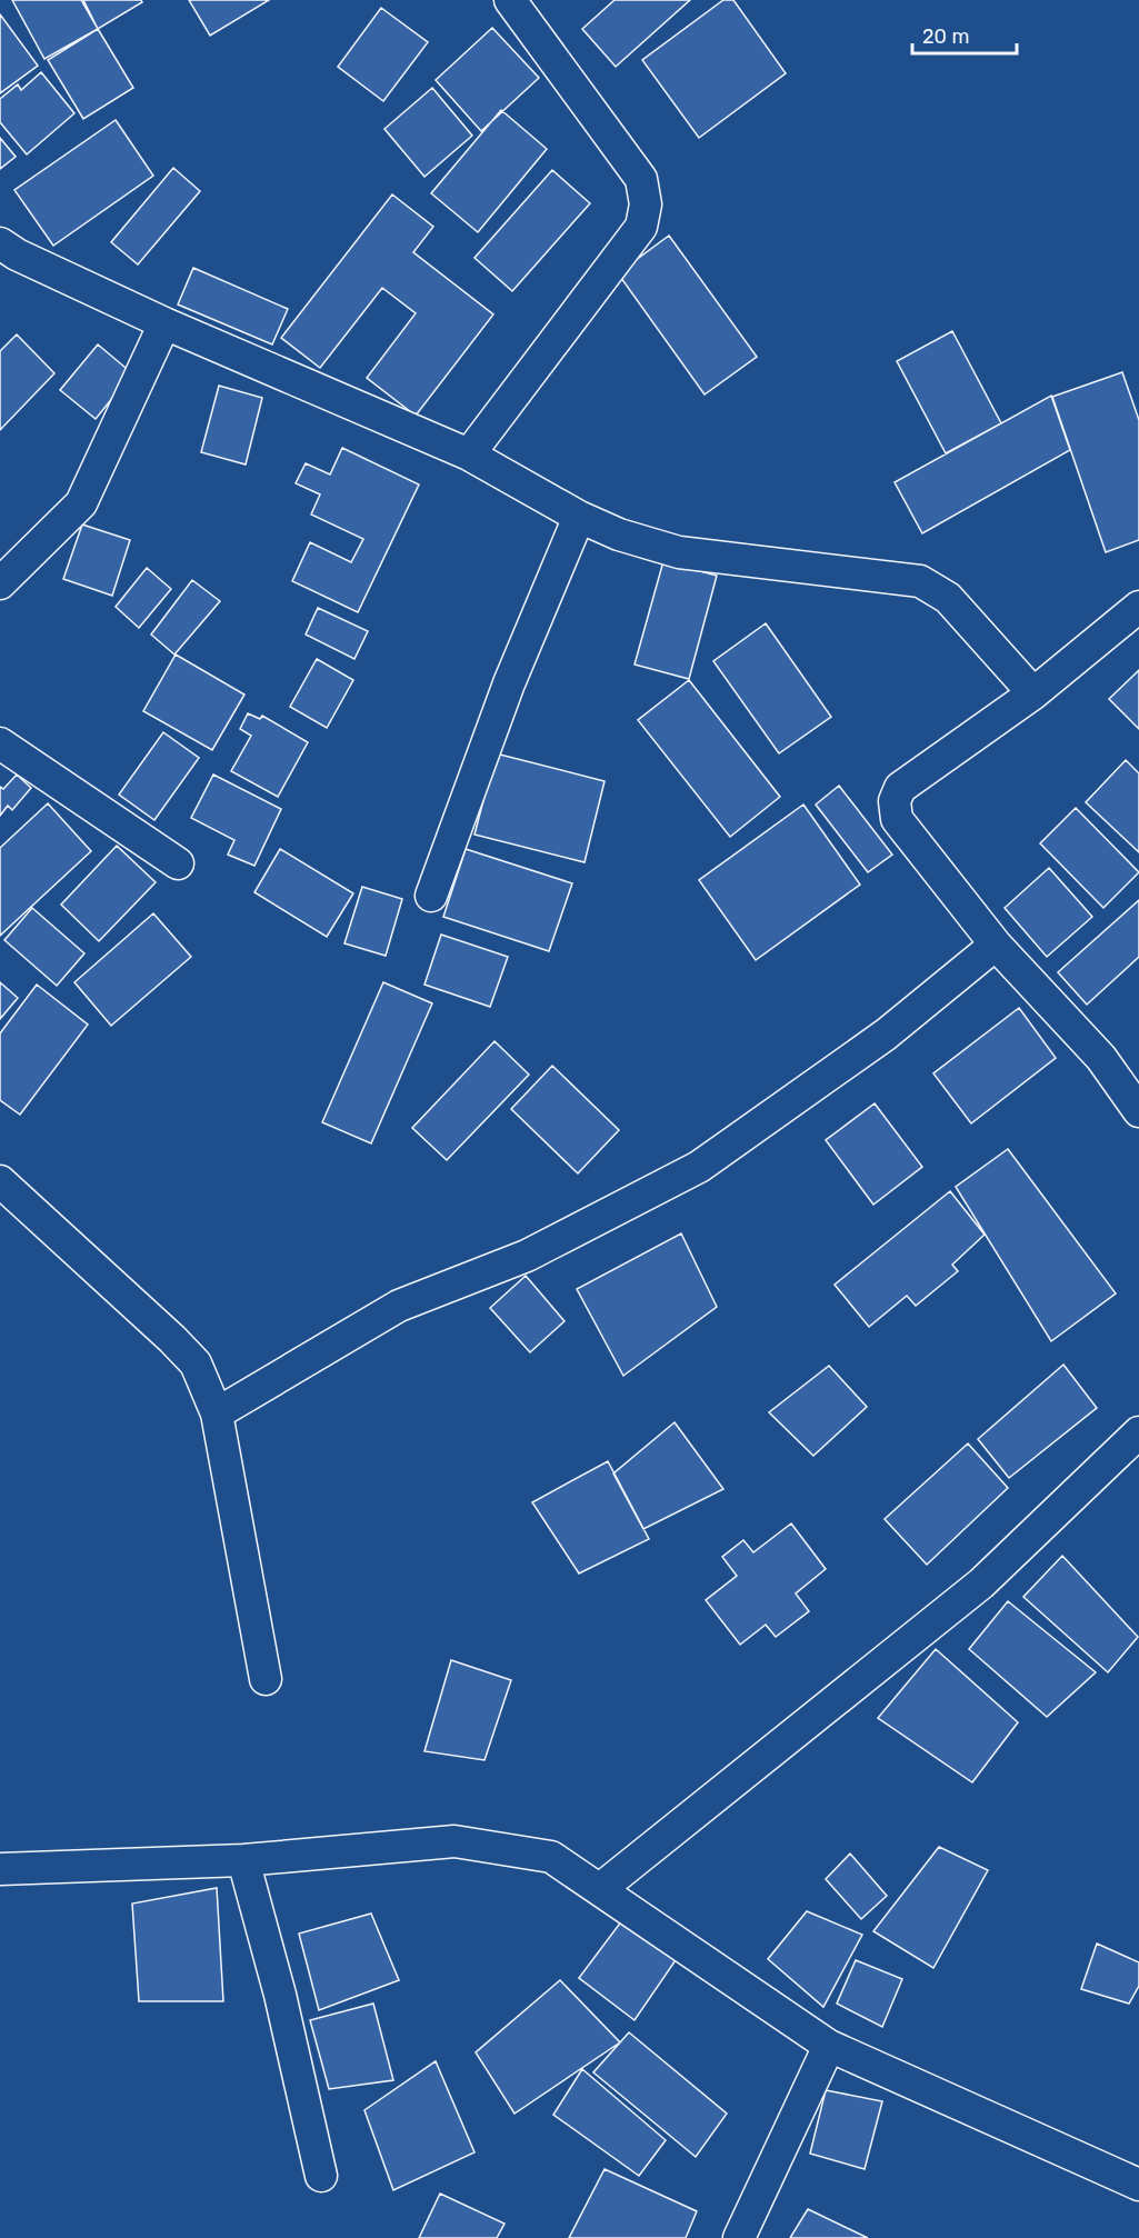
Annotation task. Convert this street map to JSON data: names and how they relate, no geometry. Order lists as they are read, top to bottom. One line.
{"scale_bar":"20 m"}
